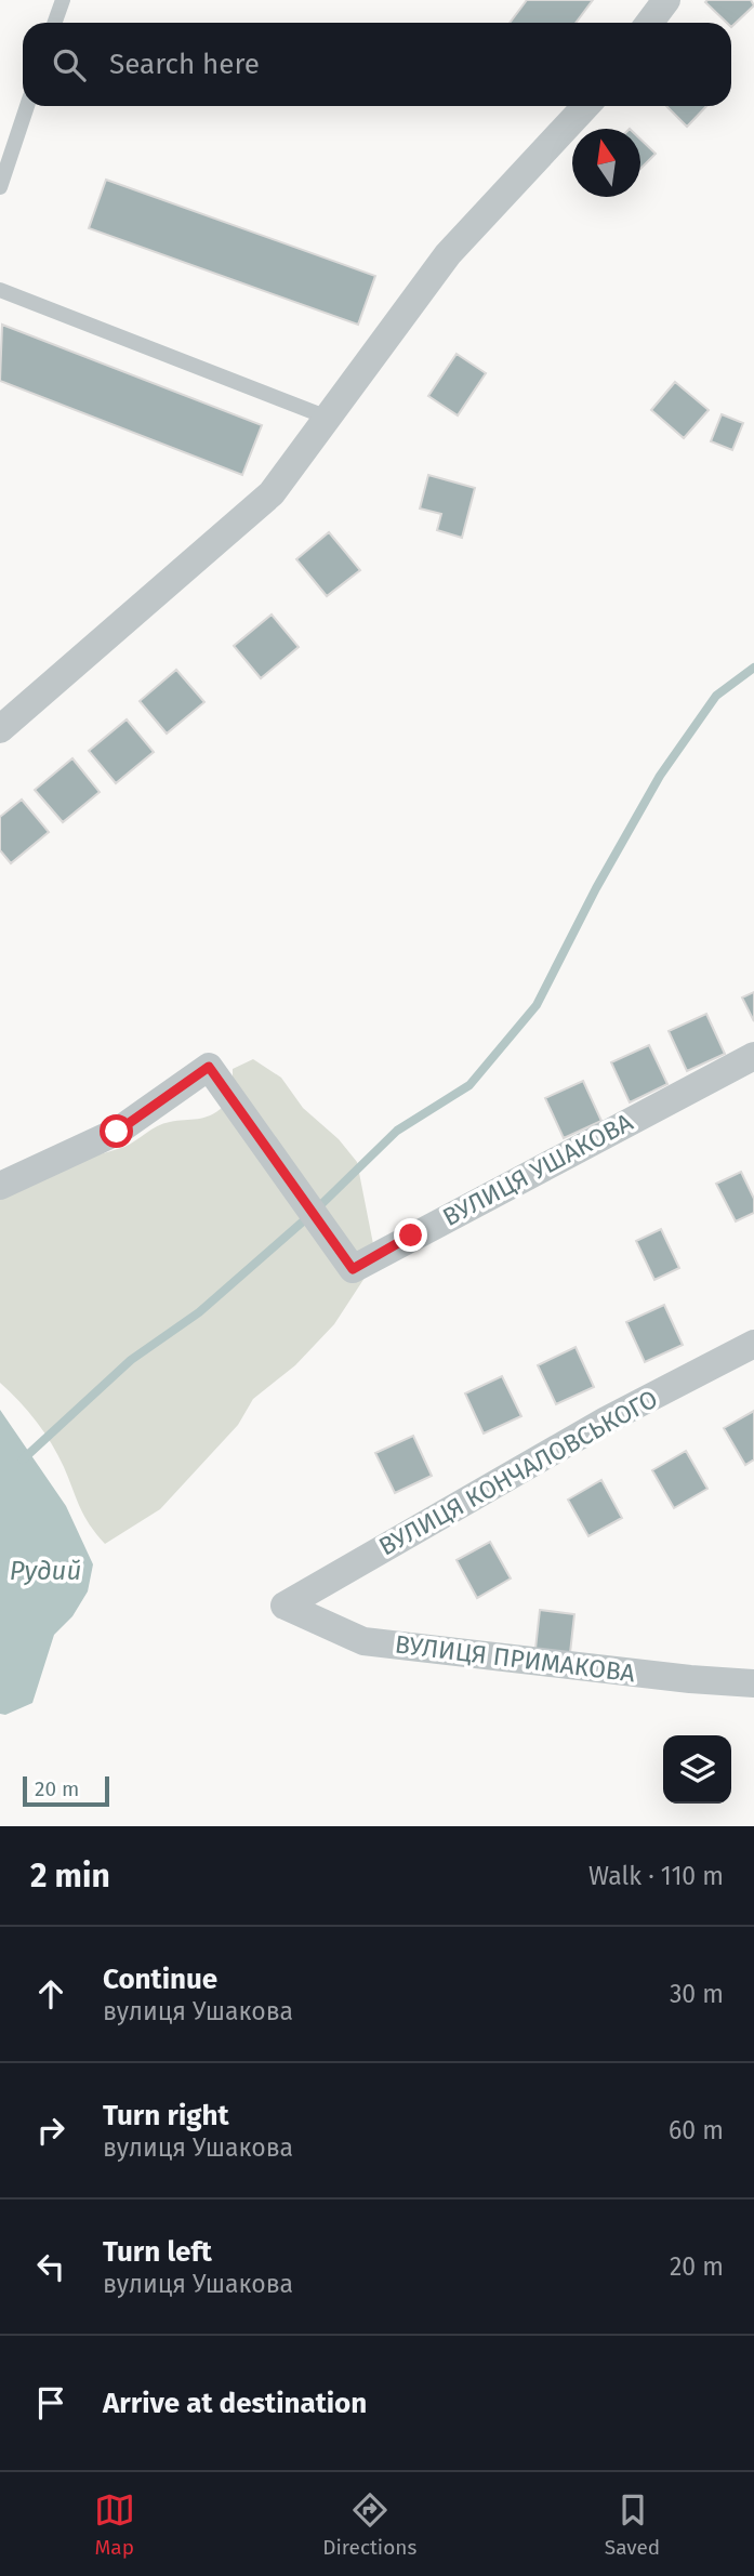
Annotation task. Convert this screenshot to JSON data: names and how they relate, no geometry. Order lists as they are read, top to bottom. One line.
{"streets":{"street":["ВУЛИЦЯ УШАКОВА","ВУЛИЦЯ КОНЧАЛОВСЬКОГО","ВУЛИЦЯ ПРИМАКОВА"]},"crossings":[["ВУЛИЦЯ КОНЧАЛОВСЬКОГО","ВУЛИЦЯ ПРИМАКОВА"]],"water":["Рудий"],"scale_bar":"20 m","north":"top","page":{"search":"Search here","scale":"20 m","heading":["2 min","Walk · 110 m"],"list":[["Continue","вулиця Ушакова","30 m"],["Turn right","вулиця Ушакова","60 m"],["Turn left","вулиця Ушакова","20 m"],"Arrive at destination"],"nav":["Map","Directions","Saved"]}}
